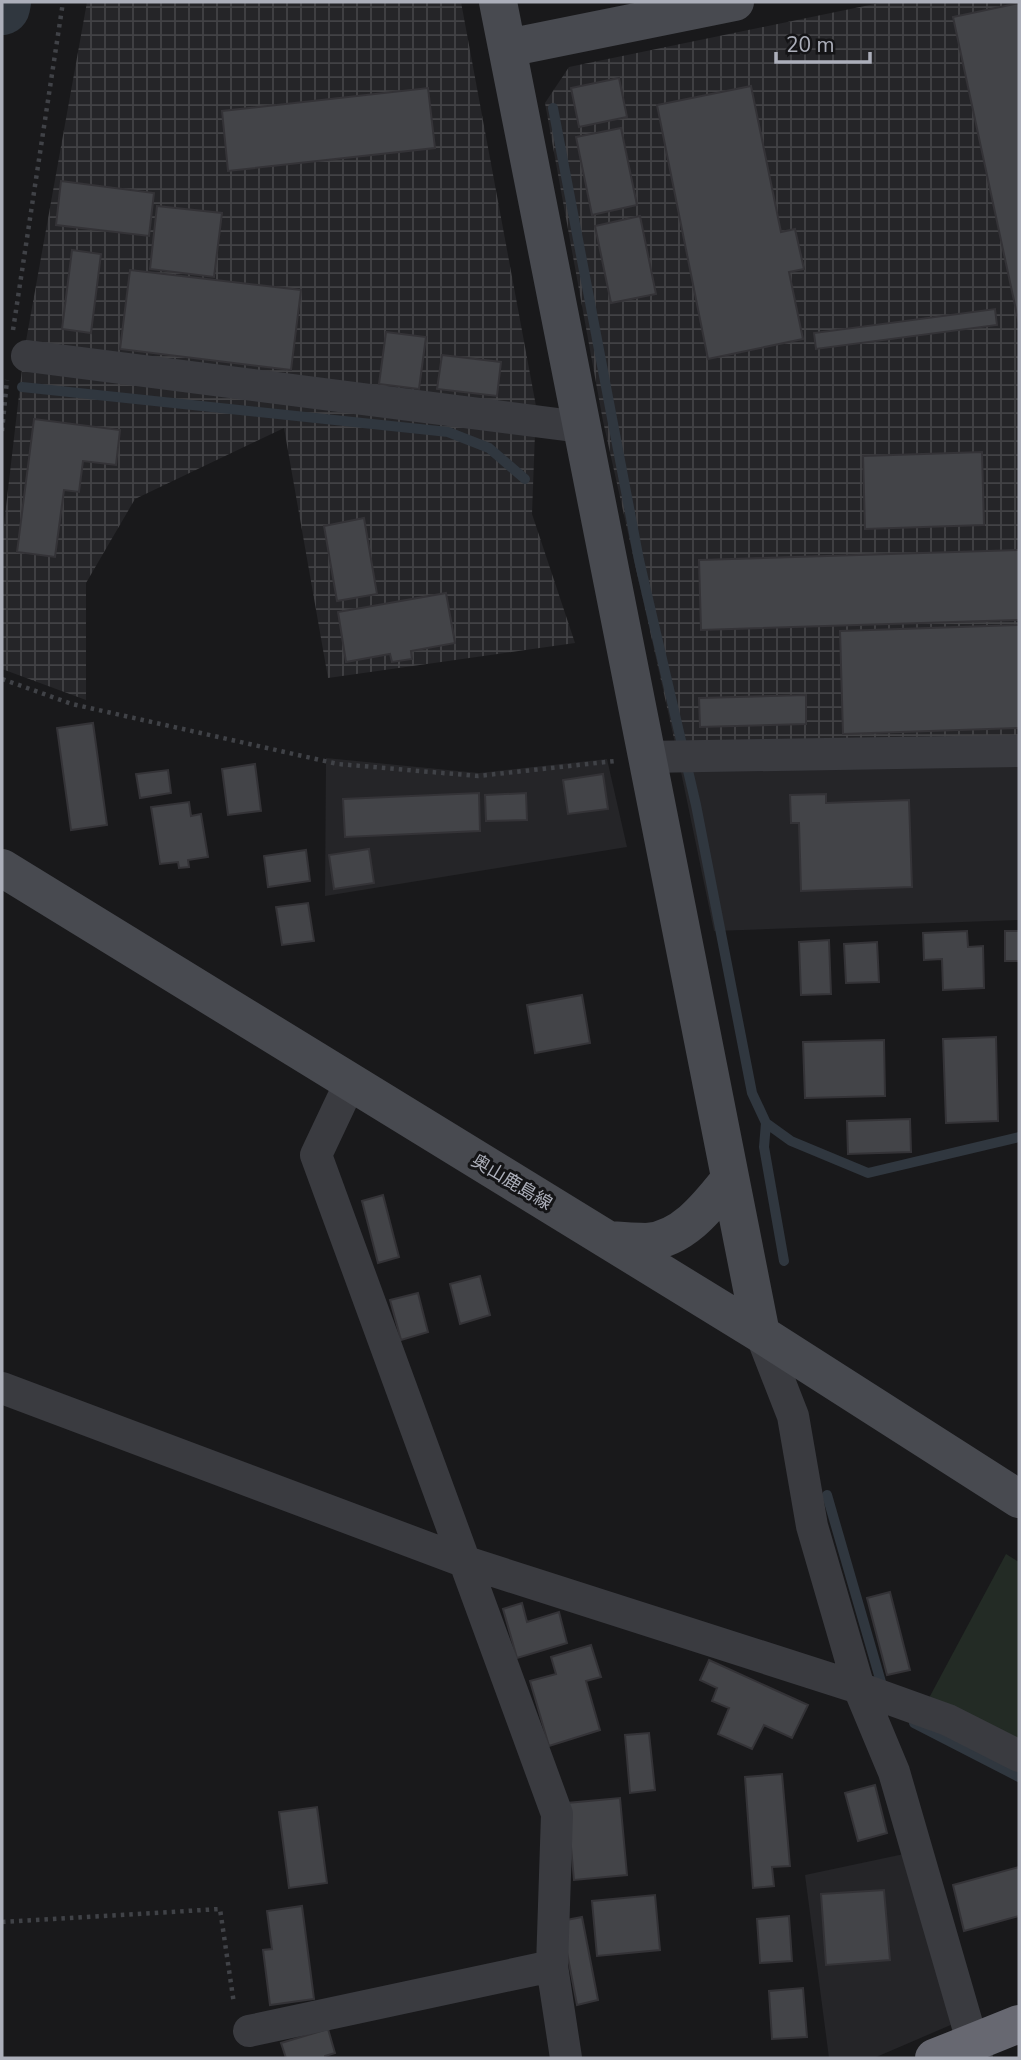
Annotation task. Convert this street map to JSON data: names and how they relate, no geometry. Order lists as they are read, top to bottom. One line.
{"streets":{"street":["奥山鹿島線"]},"scale_bar":"20 m"}
